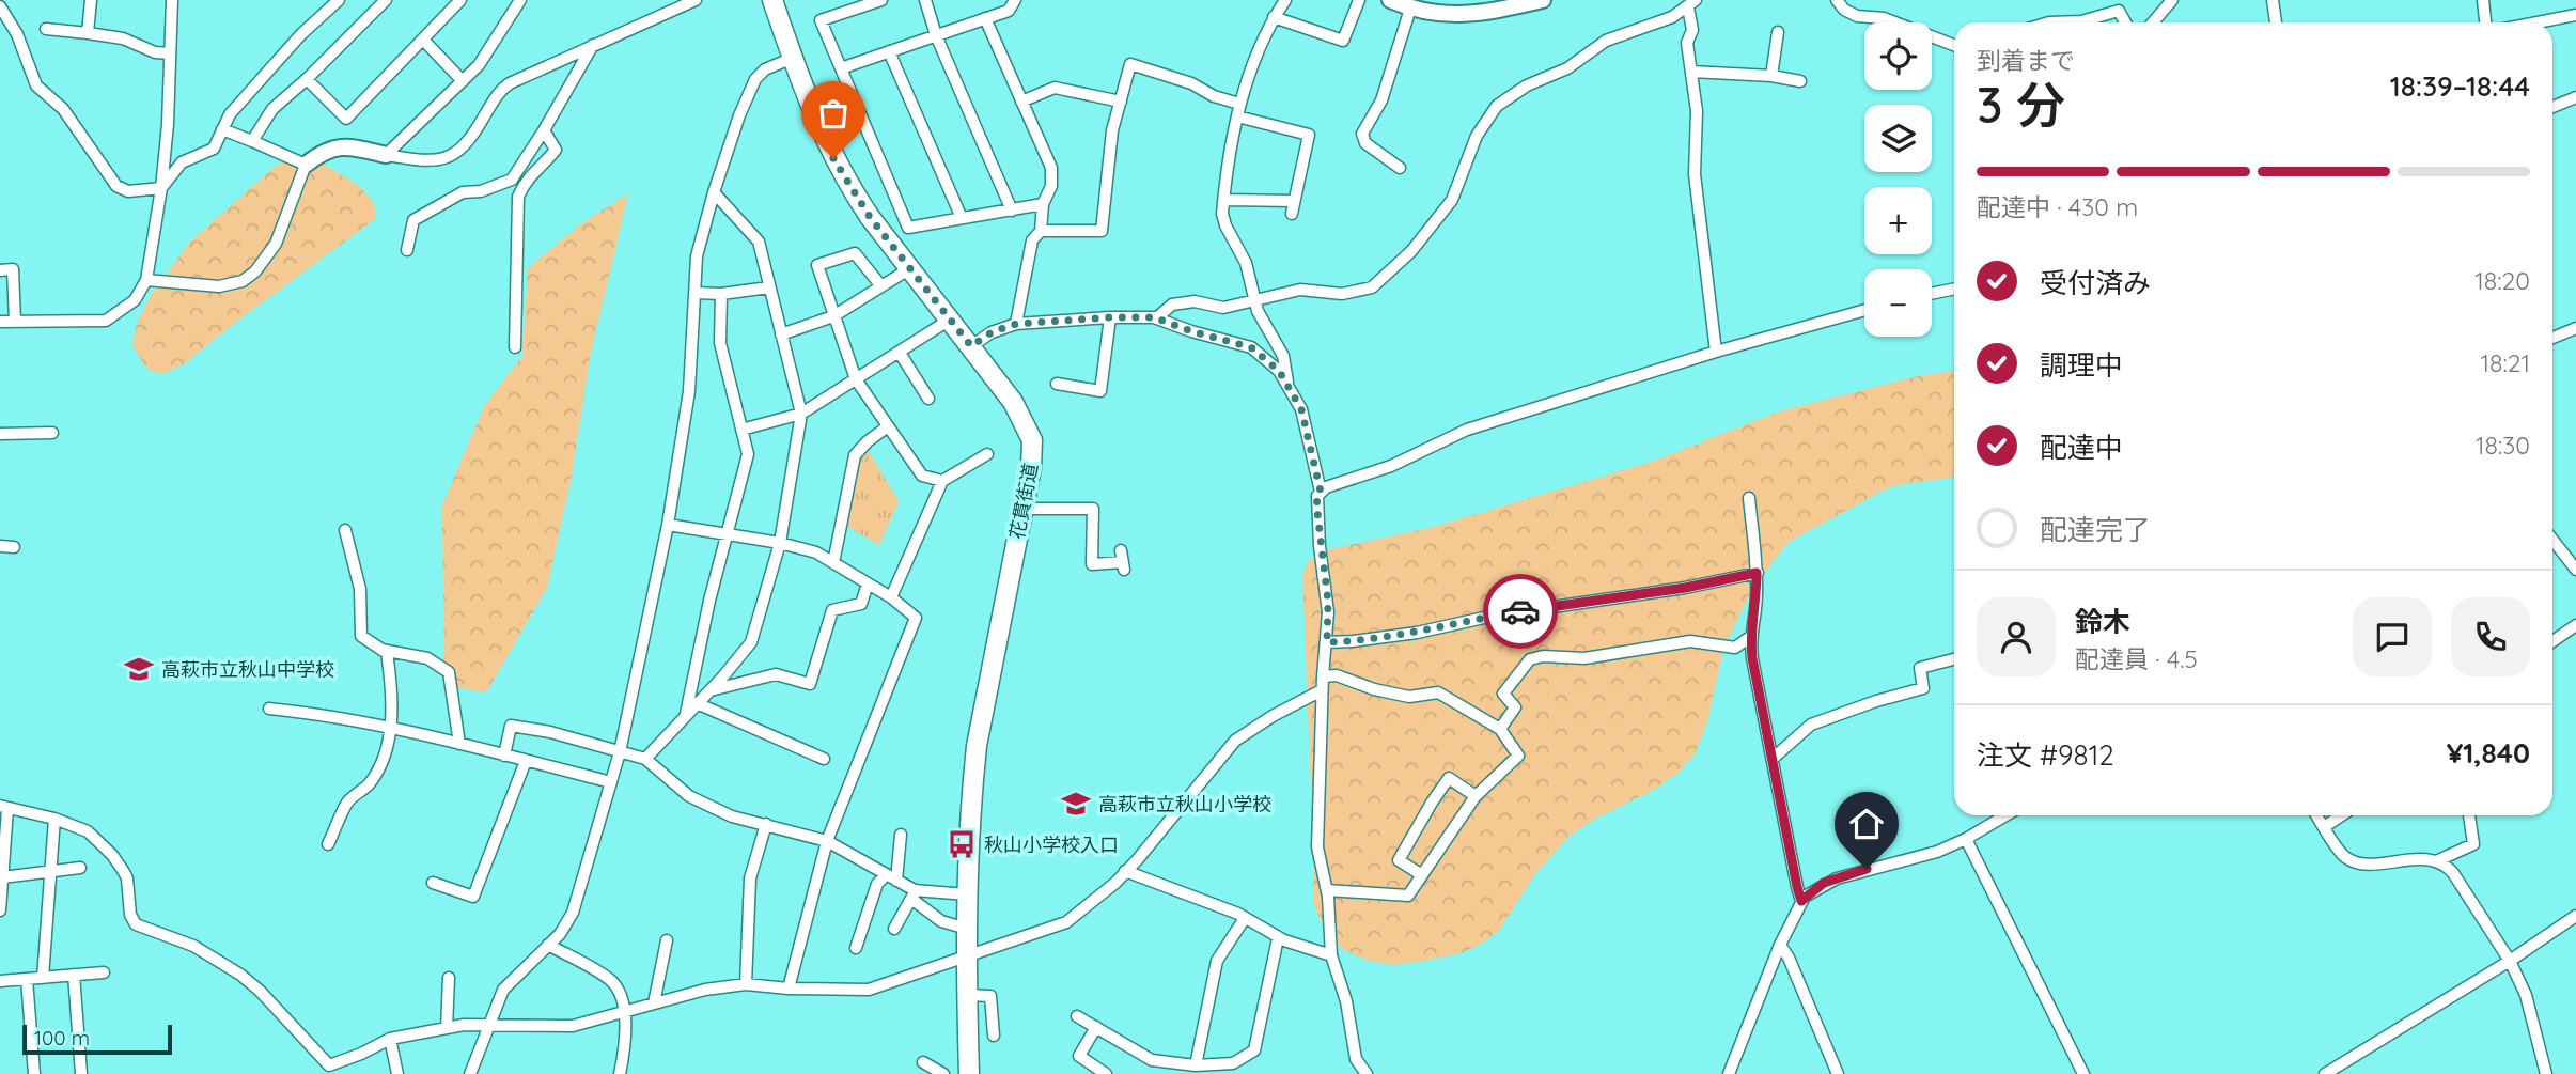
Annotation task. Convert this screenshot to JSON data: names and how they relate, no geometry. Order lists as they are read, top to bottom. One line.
{"streets":{"highway":["花貫街道"]},"places":{"school or university":["高萩市立秋山中学校","高萩市立秋山小学校"],"bus stop":["秋山小学校入口"]},"scale_bar":"100 m","page":{"map_buttons":["+","−"],"heading":["3 分","到着まで","18:39–18:44"],"panel":["鈴木","配達員 · 4.5","注文 #9812","¥1,840"],"bar":"配達中 · 430 m","list":[["受付済み","18:20"],["調理中","18:21"],["配達中","18:30"],"配達完了"],"scale":"100 m"}}
